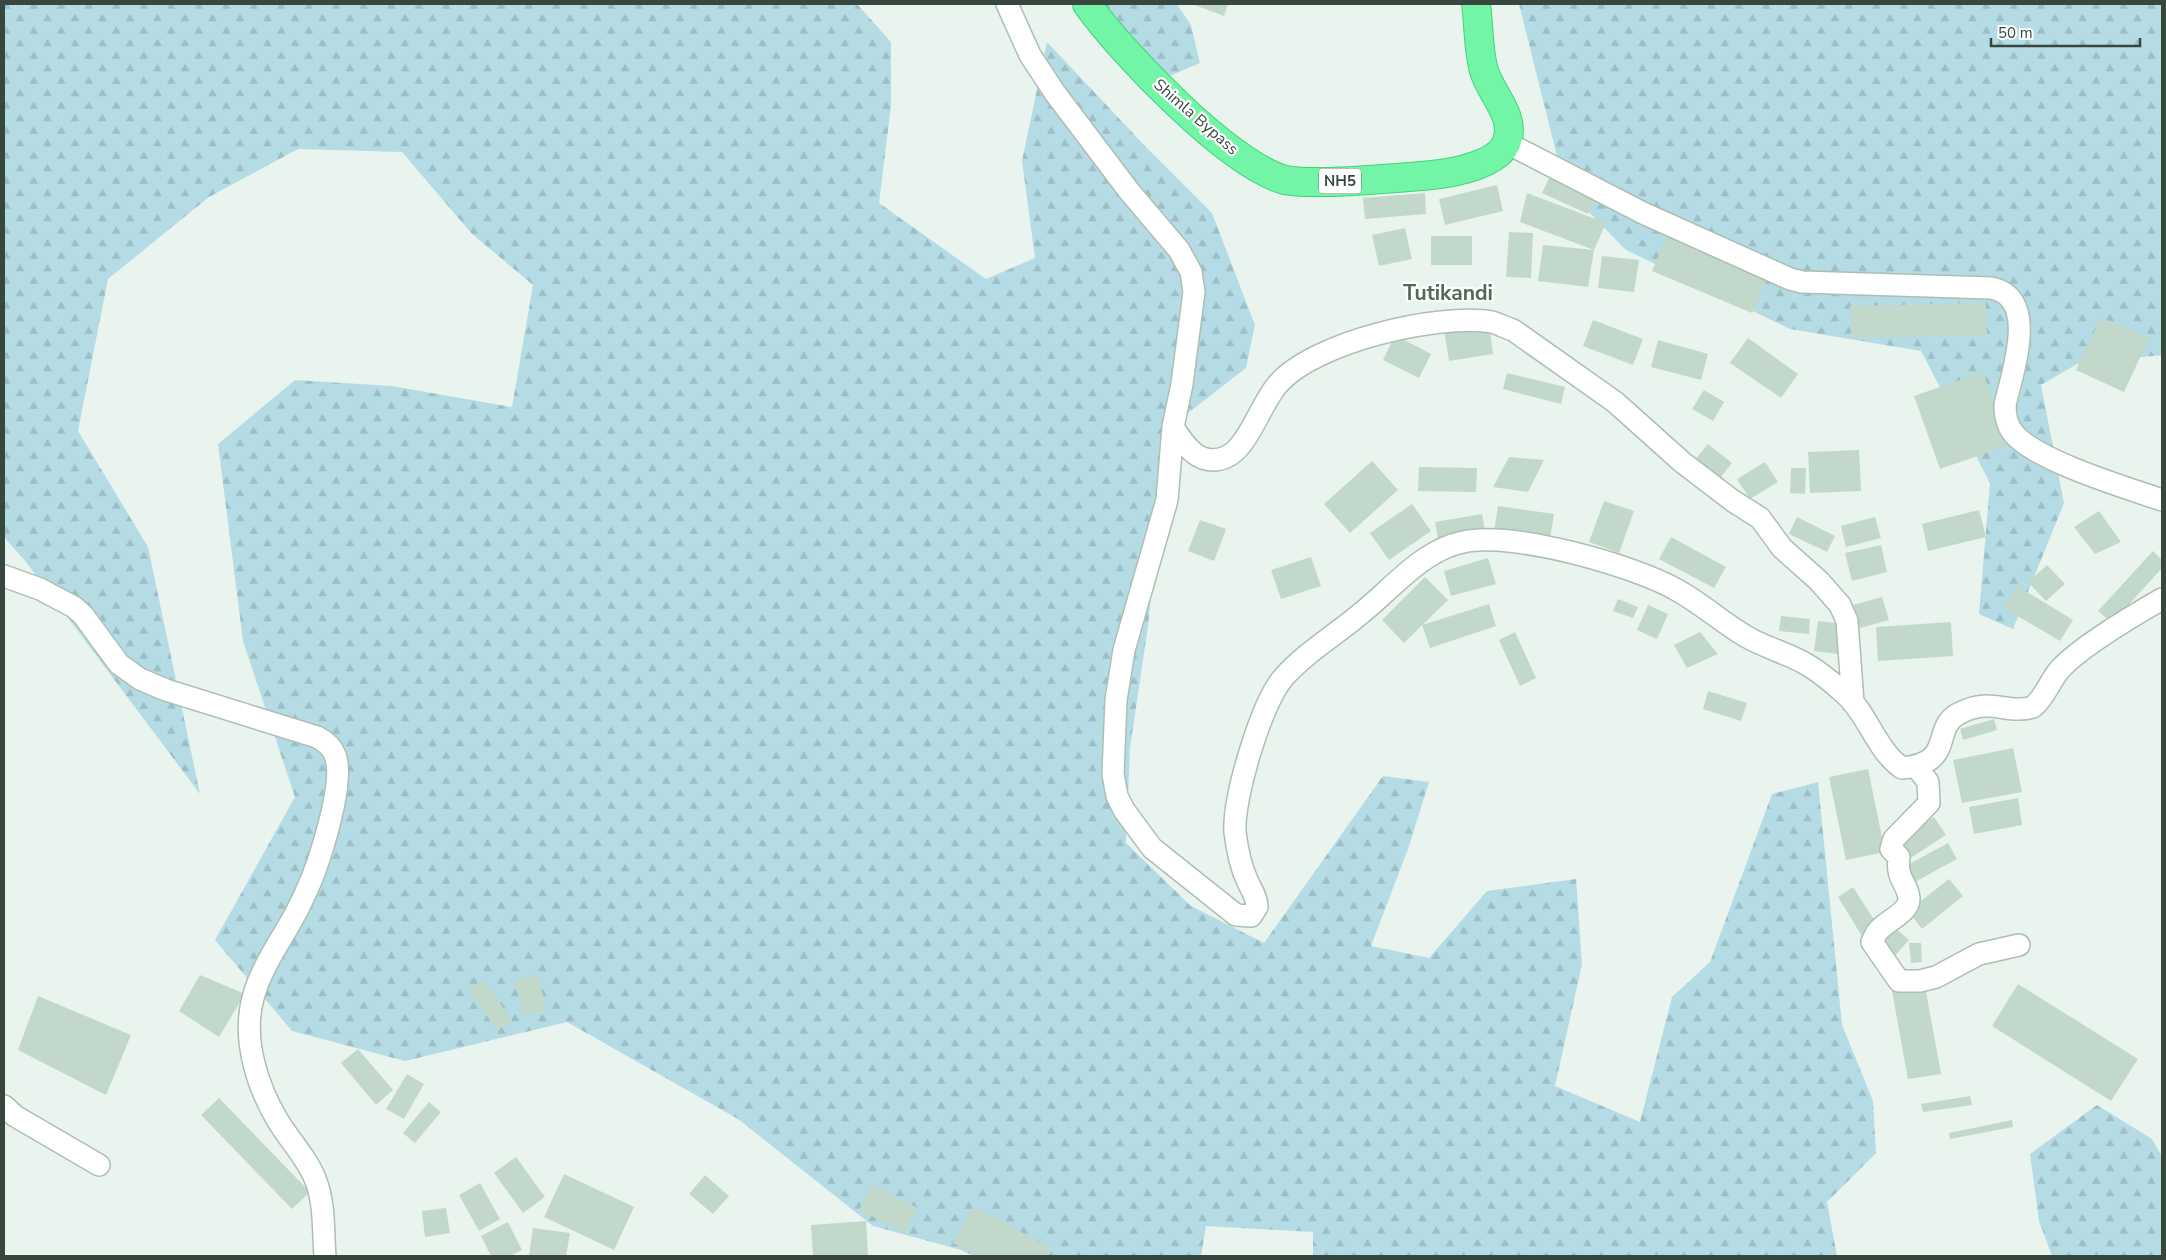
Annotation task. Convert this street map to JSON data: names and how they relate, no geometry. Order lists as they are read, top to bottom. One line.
{"streets":{"highway":["Shimla Bypass","NH5"]},"districts":["Tutikandi"],"scale_bar":"50 m"}
